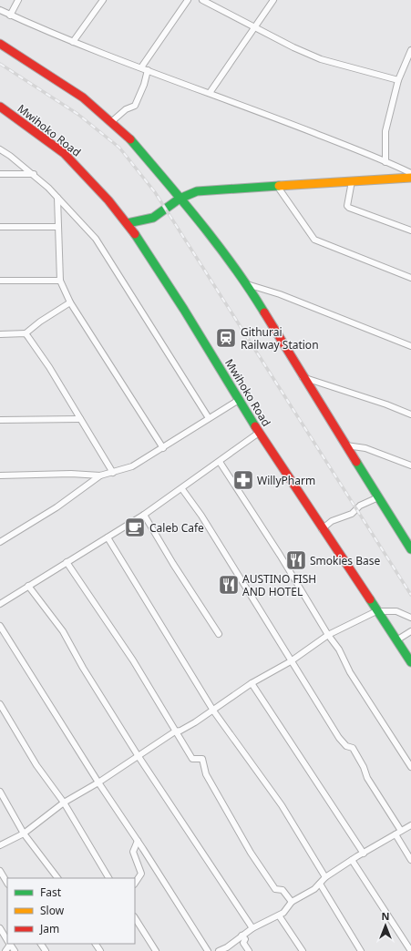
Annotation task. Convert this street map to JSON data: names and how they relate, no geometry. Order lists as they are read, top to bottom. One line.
{"streets":{"street":["Mwihoko Road"]},"places":{"station":["Githurai Railway Station"],"pharmacy":["WillyPharm"],"cafe":["Caleb Cafe"],"restaurant":["Smokies Base","AUSTINO FISH AND HOTEL"]},"legend":["Fast","Slow","Jam"],"north":"top"}
